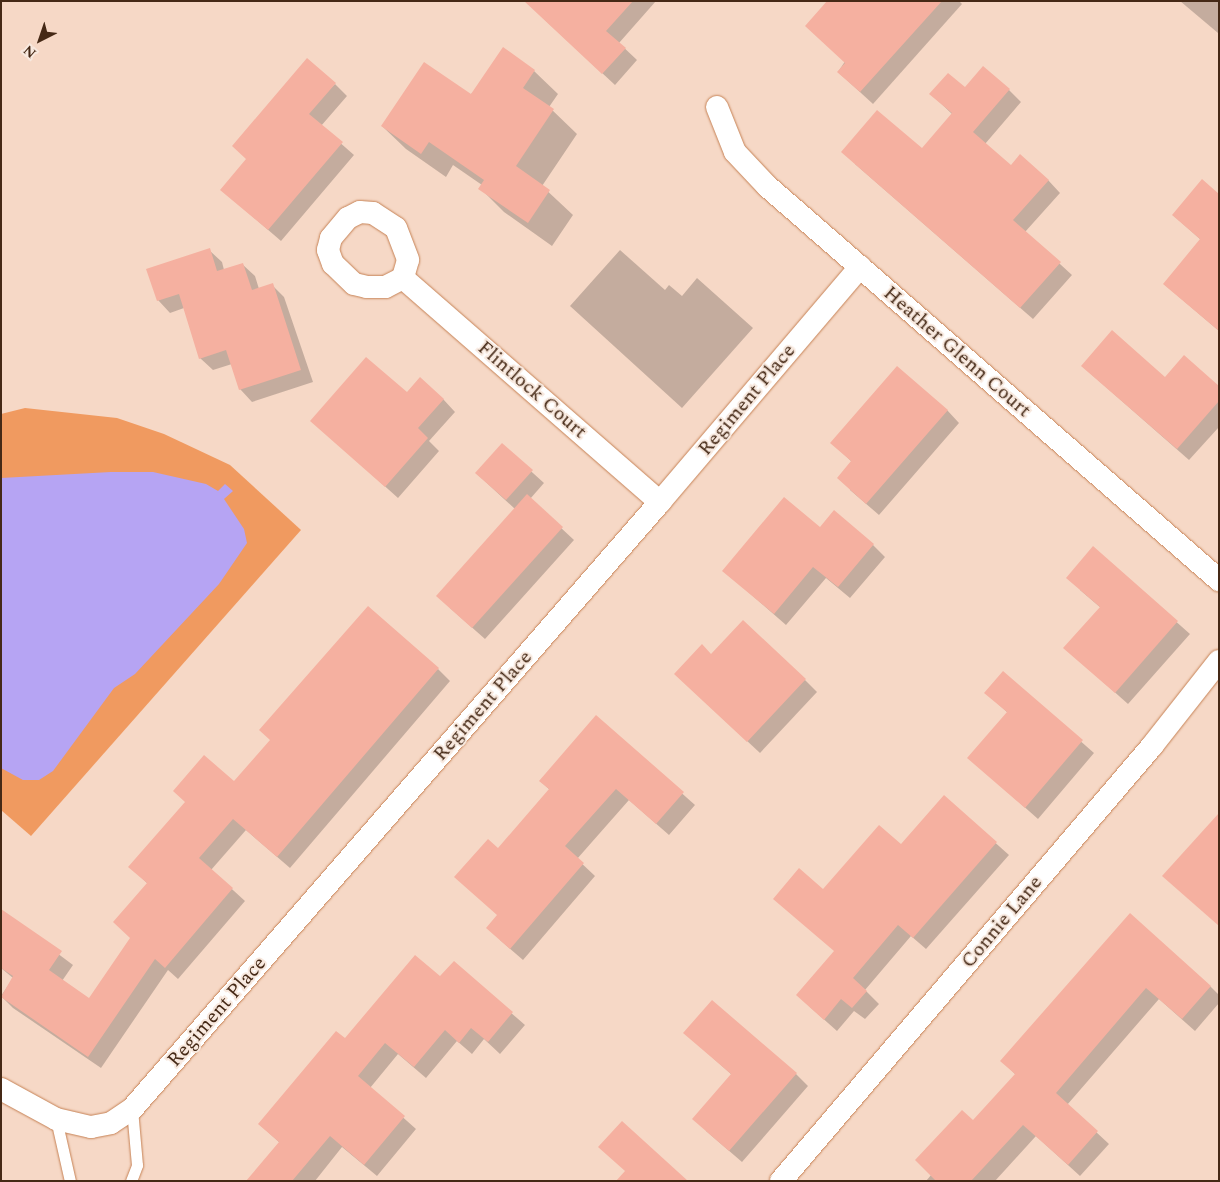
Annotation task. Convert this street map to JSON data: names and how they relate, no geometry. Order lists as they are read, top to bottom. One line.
{"streets":{"street":["Heather Glenn Court","Flintlock Court","Regiment Place","Connie Lane"]},"crossings":[["Heather Glenn Court","Regiment Place"],["Flintlock Court","Regiment Place"]],"north":"bottom left"}
